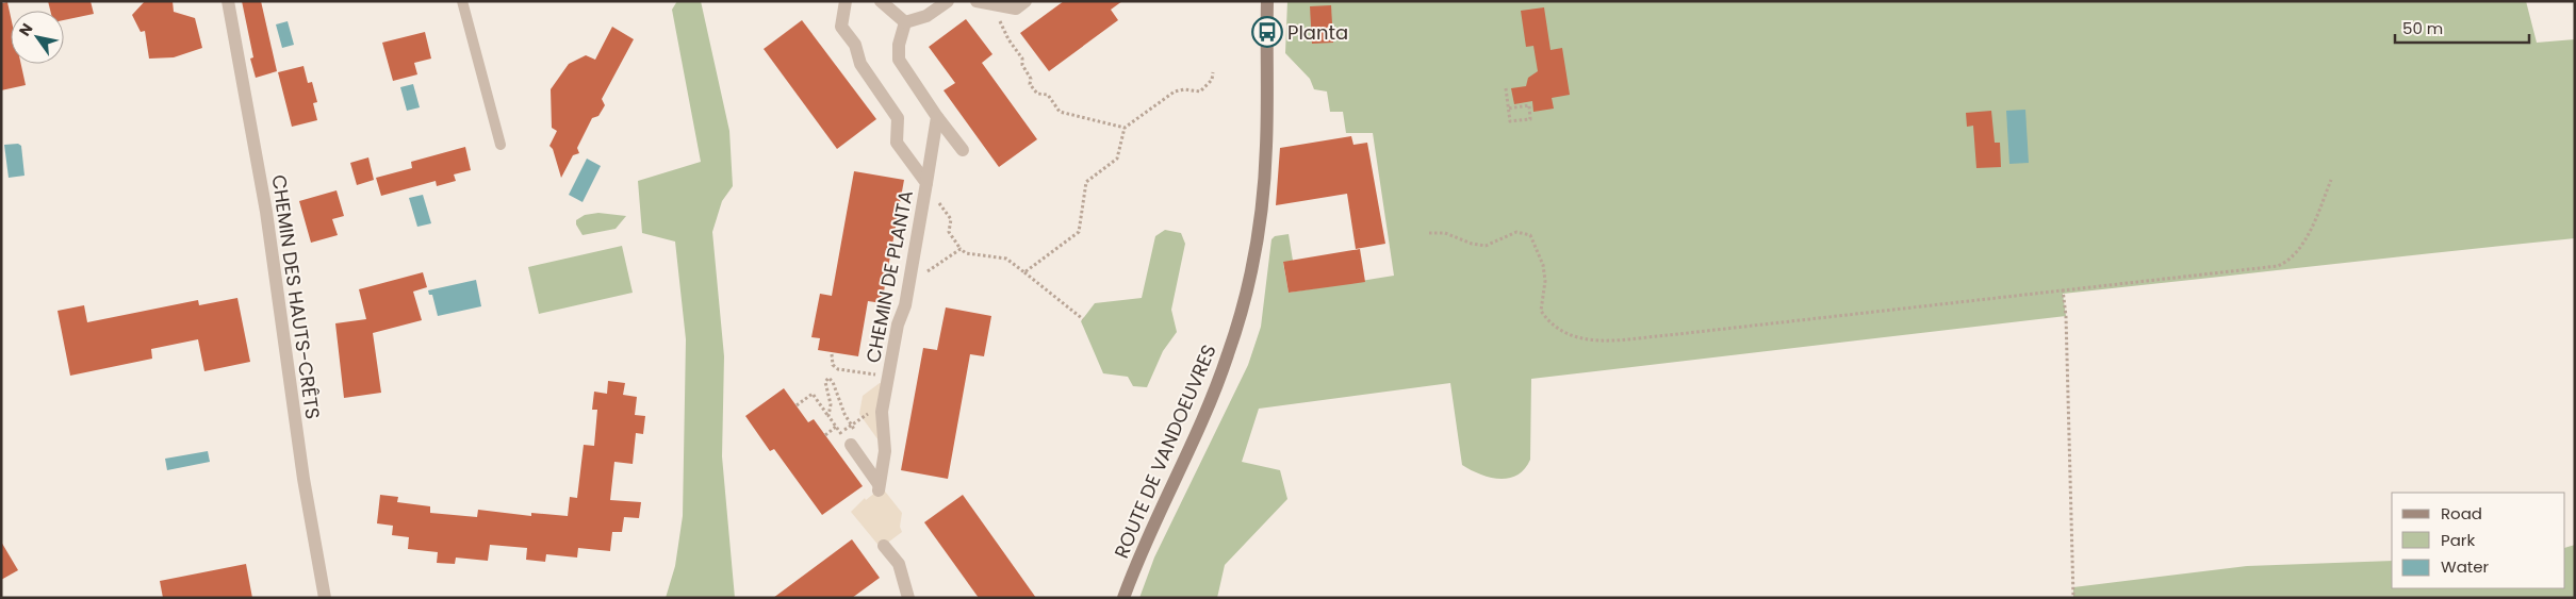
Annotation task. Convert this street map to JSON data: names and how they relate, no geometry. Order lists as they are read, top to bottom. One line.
{"streets":{"main road":["ROUTE DE VANDOEUVRES"],"street":["CHEMIN DE PLANTA","CHEMIN DES HAUTS-CRÊTS"]},"places":{"bus stop":["Planta"]},"legend":["Road","Park","Water"],"scale_bar":"50 m","north":"top left"}
